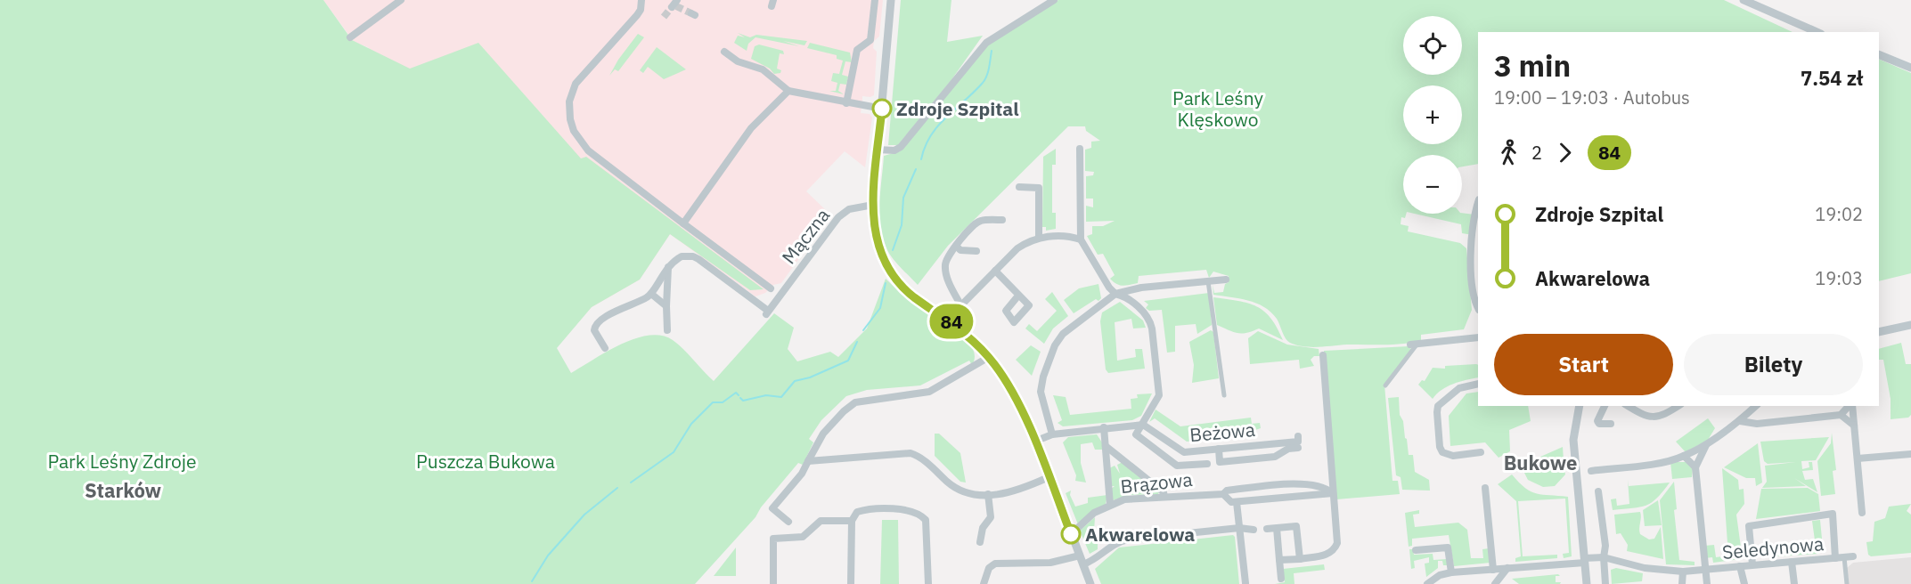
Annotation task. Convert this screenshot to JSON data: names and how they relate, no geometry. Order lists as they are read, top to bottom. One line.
{"streets":{"street":["Mączna","Beżowa","Brązowa","Seledynowa"]},"districts":["Bukowe","Starków"],"parks":["Park Leśny Klęskowo","Park Leśny Zdroje","Puszcza Bukowa"],"places":["Zdroje Szpital","Akwarelowa"],"lines":["bus line 84"],"page":{"on_map":"84","map_buttons":["+","−"],"heading":["3 min","19:00 – 19:03 · Autobus","7.54 zł"],"legs":["2","84"],"list":[{"name":"Zdroje Szpital","value":"19:02"},{"name":"Akwarelowa","value":"19:03"}],"buttons":["Start","Bilety"]}}
